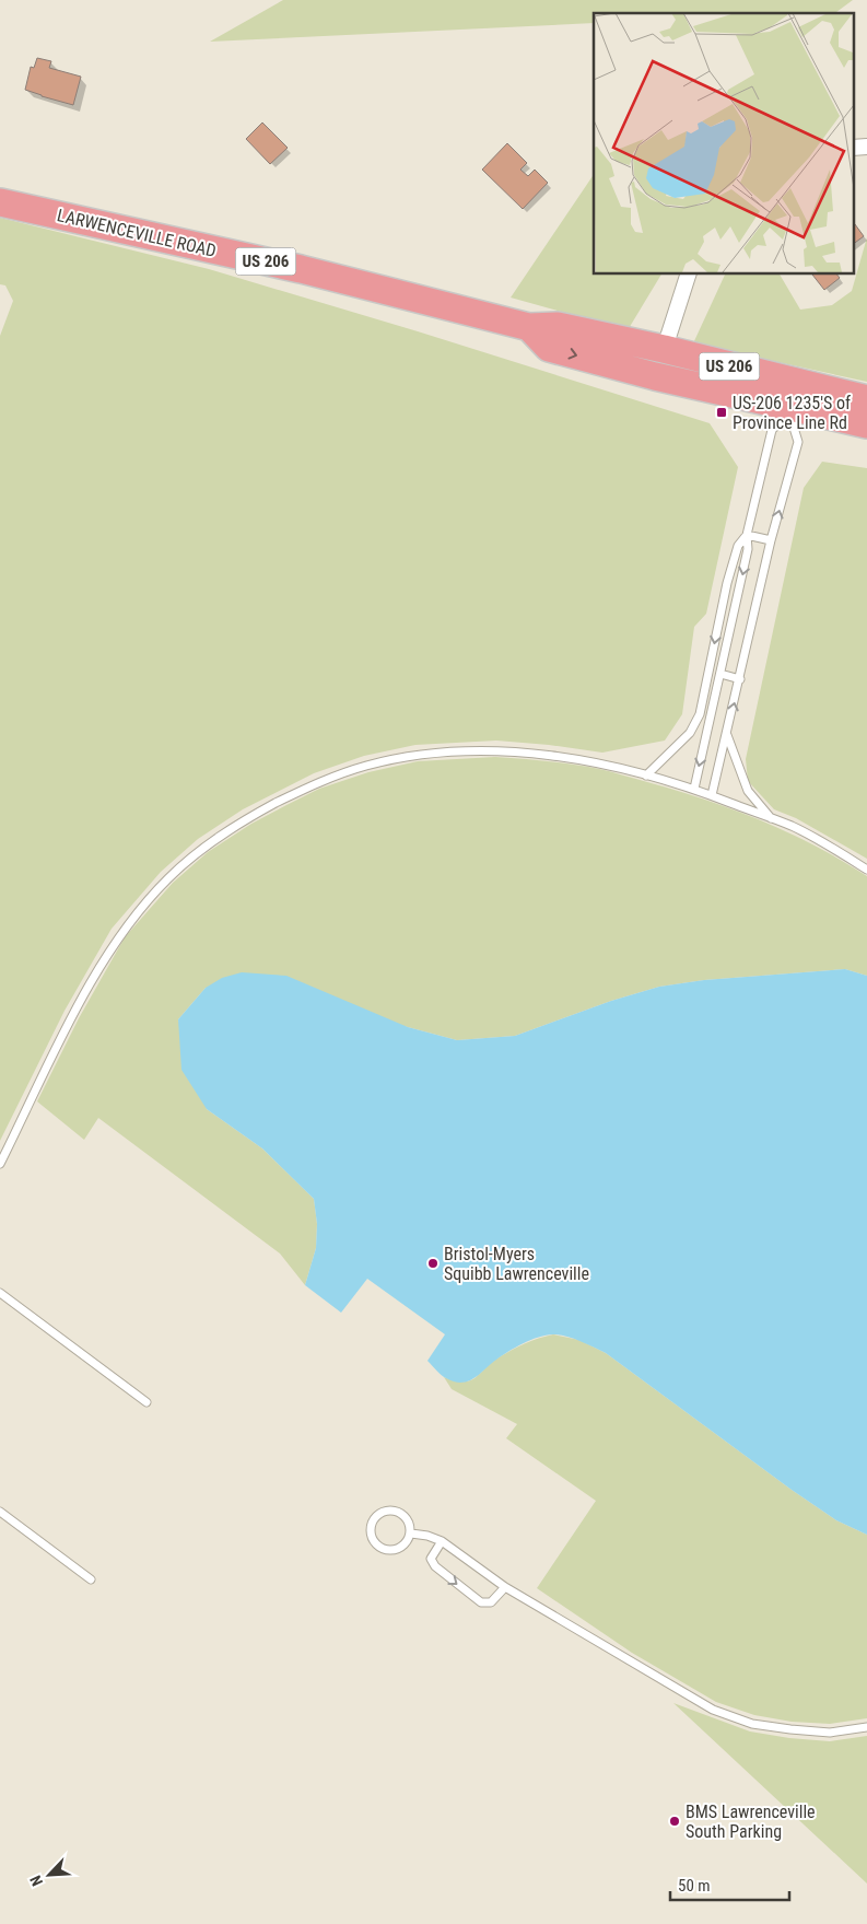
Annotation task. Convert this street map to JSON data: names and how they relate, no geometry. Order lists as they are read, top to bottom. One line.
{"streets":{"highway":["LARWENCEVILLE ROAD","US 206"]},"crossings":[["LARWENCEVILLE ROAD","US 206"]],"places":{"transit":["US-206 1235'S of Province Line Rd"],"other":["Bristol-Myers Squibb Lawrenceville","BMS Lawrenceville South Parking"]},"scale_bar":"50 m","north":"bottom left"}
